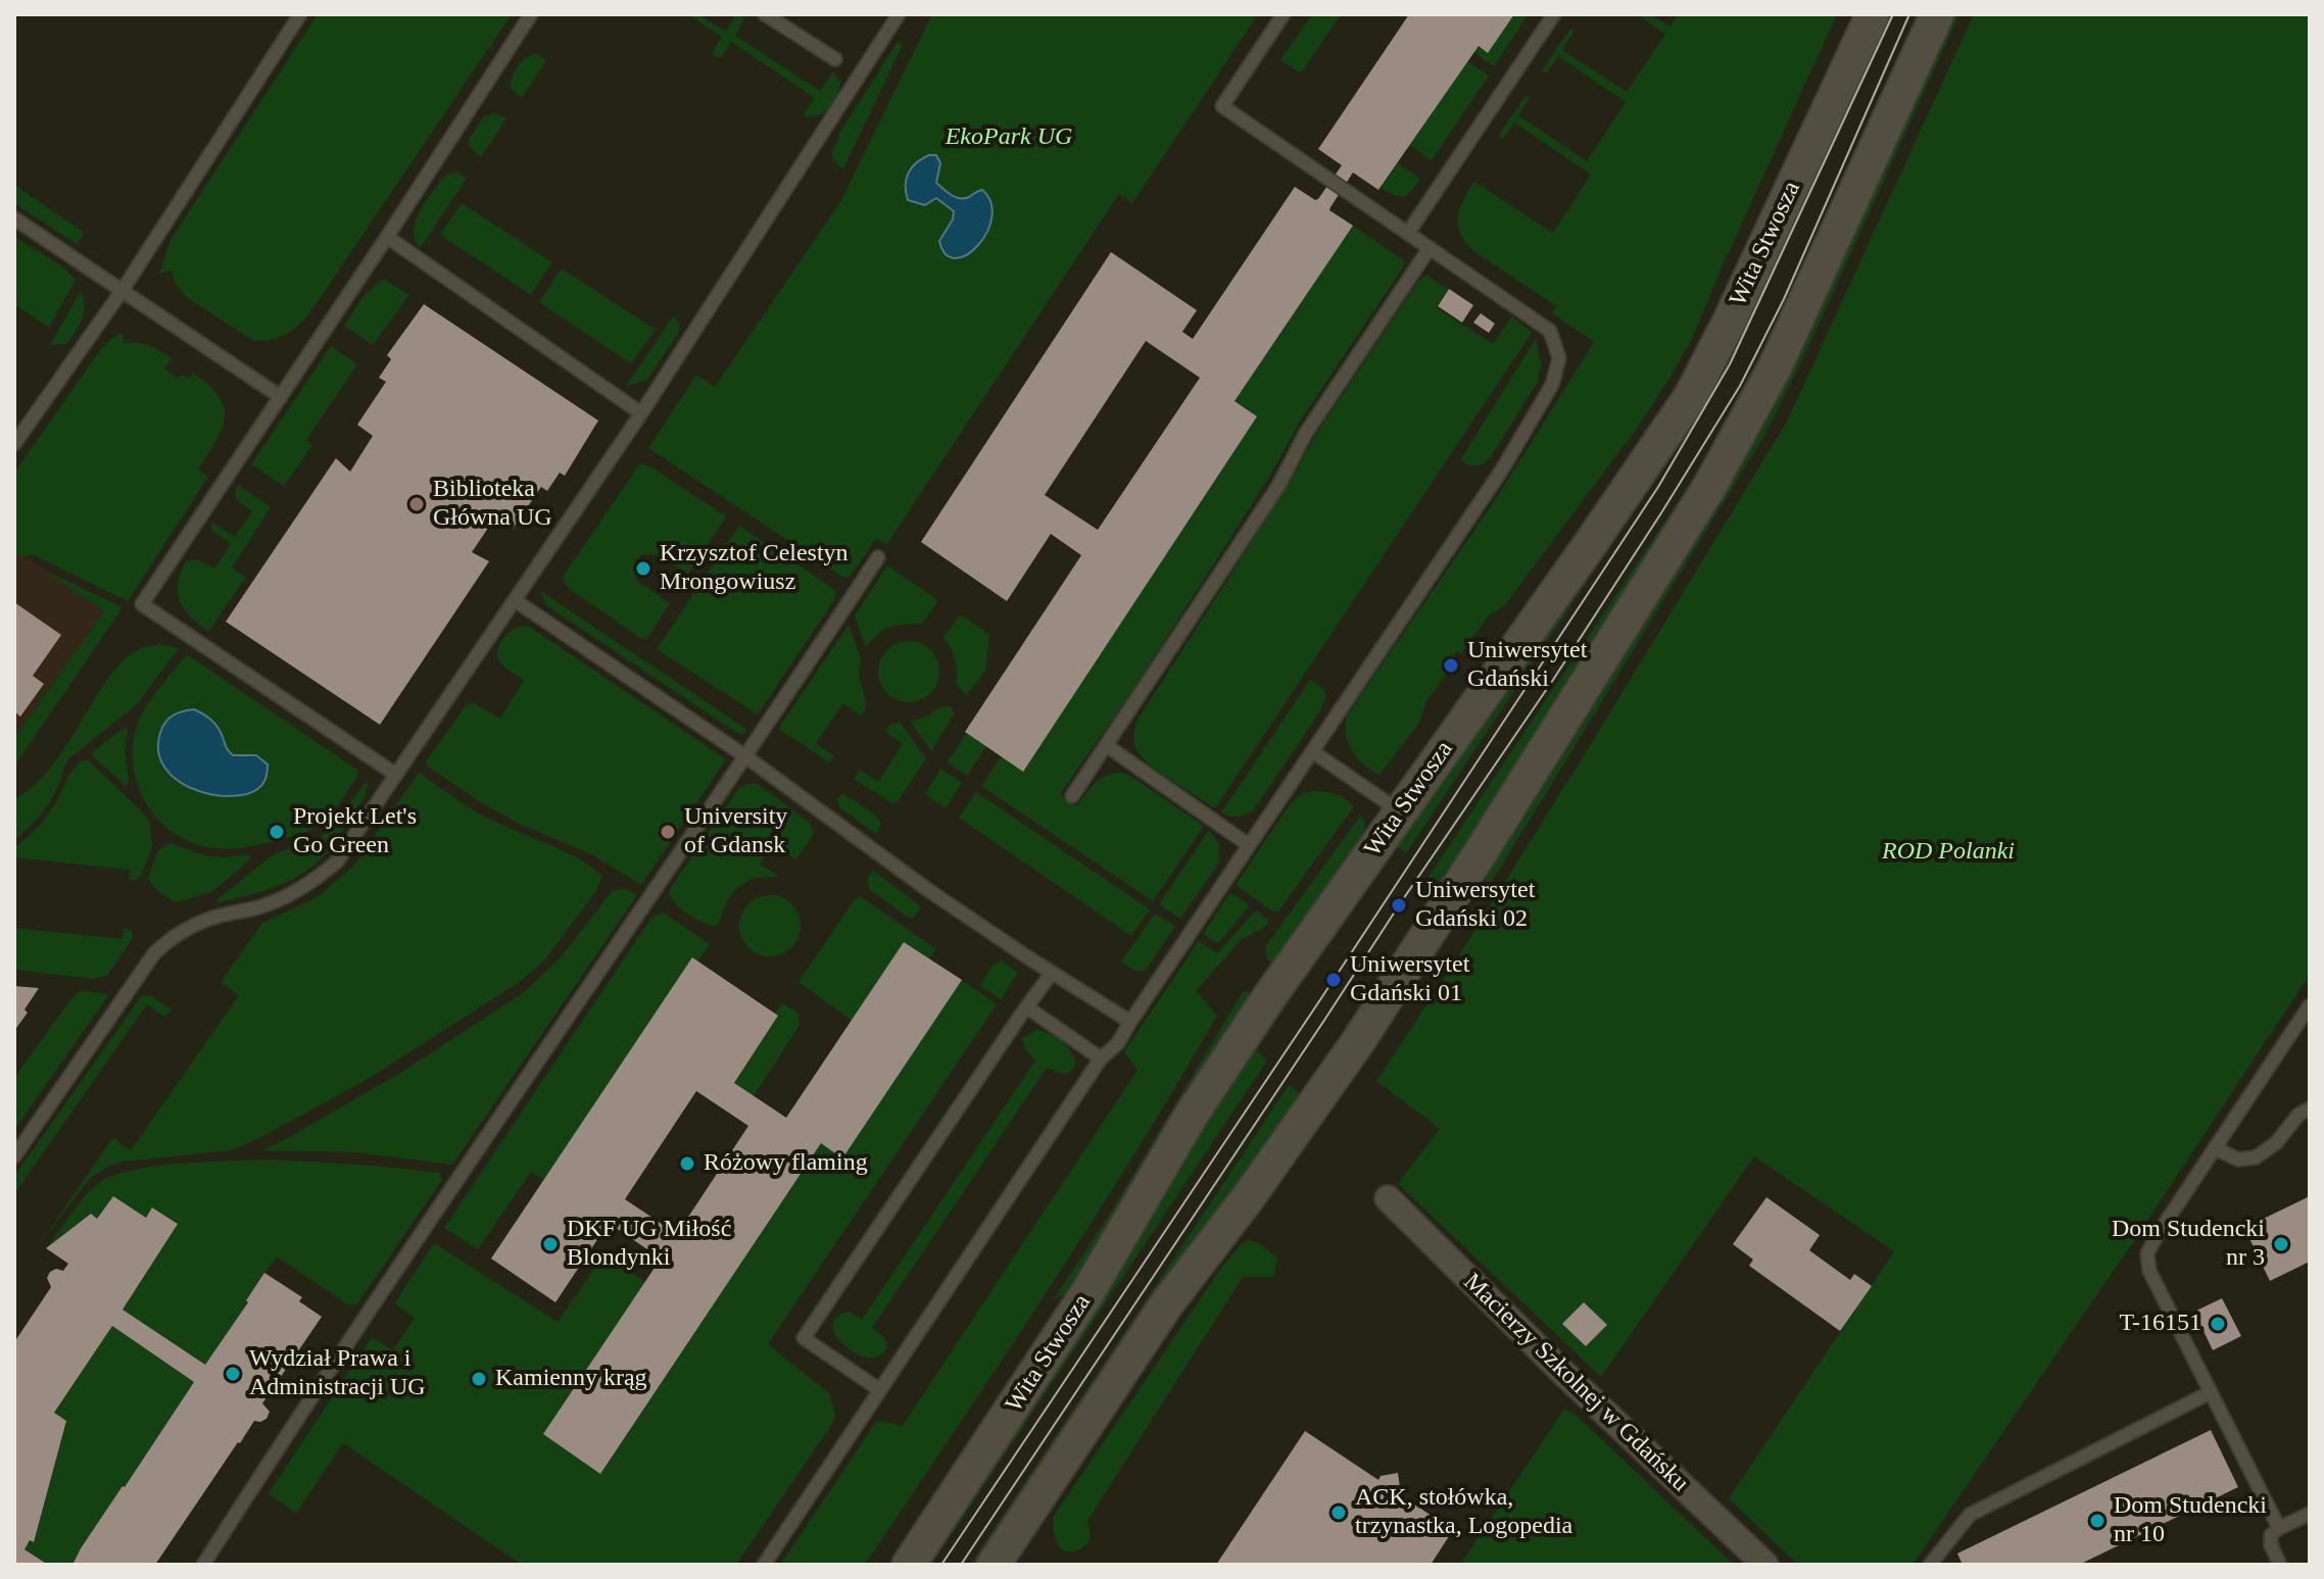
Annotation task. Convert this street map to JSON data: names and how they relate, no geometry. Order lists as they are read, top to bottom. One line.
{"streets":{"street":["Wita Stwosza","Macierzy Szkolnej w Gdańsku"]},"parks":["EkoPark UG","ROD Polanki"],"places":["Biblioteka Główna UG","Krzysztof Celestyn Mrongowiusz","Uniwersytet Gdański","Projekt Let's Go Green","University of Gdansk","Uniwersytet Gdański 02","Uniwersytet Gdański 01","Różowy flaming","DKF UG Miłość Blondynki","Dom Studencki nr 3","T-16151","Wydział Prawa i Administracji UG","Kamienny krąg","ACK, stołówka, trzynastka, Logopedia","Dom Studencki nr 10"]}
